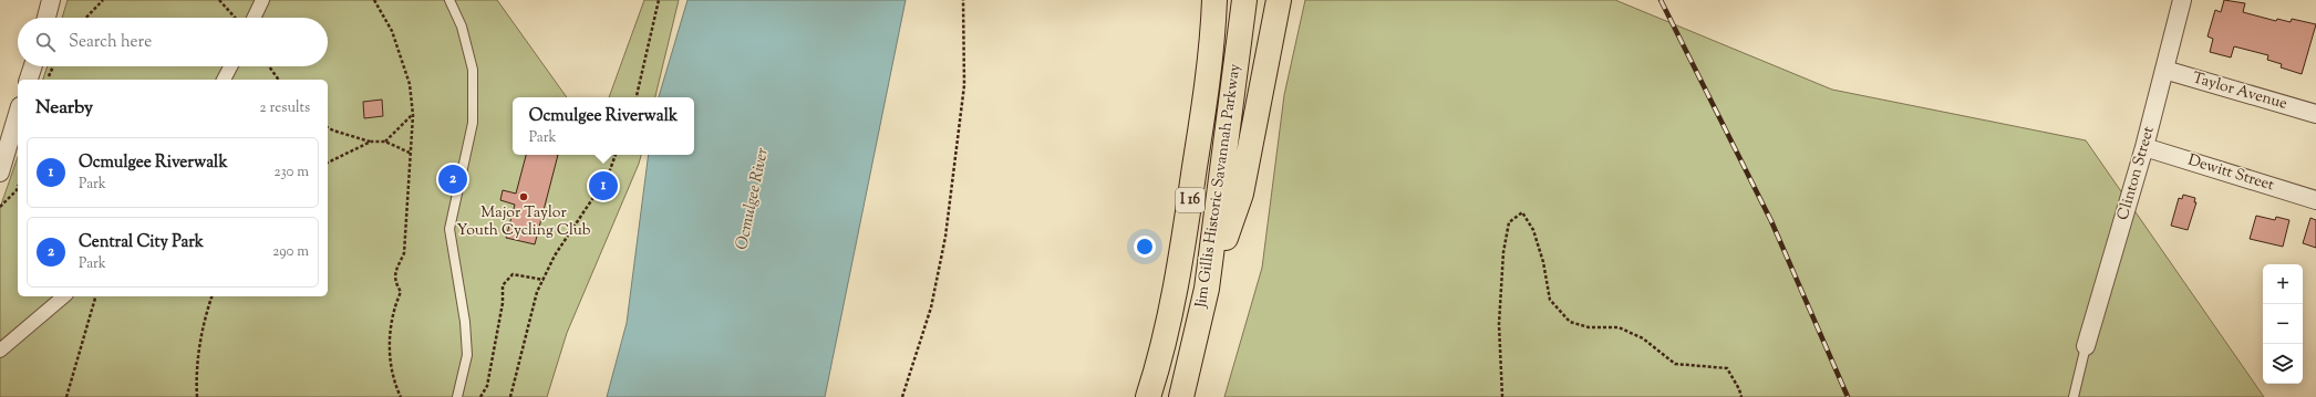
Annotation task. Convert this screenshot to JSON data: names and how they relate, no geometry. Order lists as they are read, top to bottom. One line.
{"streets":{"highway":["Jim Gillis Historic Savannah Parkway","I 16"],"street":["Taylor Avenue","Clinton Street","Dewitt Street"]},"crossings":[["Taylor Avenue","Clinton Street"],["Clinton Street","Dewitt Street"]],"water":["Ocmulgee River"],"places":["Major Taylor Youth Cycling Club"],"page":{"search":"Search here","heading":["Nearby","2 results"],"popup":["Ocmulgee Riverwalk","Park"],"list":[{"mark":"1","name":"Ocmulgee Riverwalk","note":"Park","value":"230 m"},{"mark":"2","name":"Central City Park","note":"Park","value":"290 m"}],"pins":["2","1"],"map_buttons":["+","−"]}}
